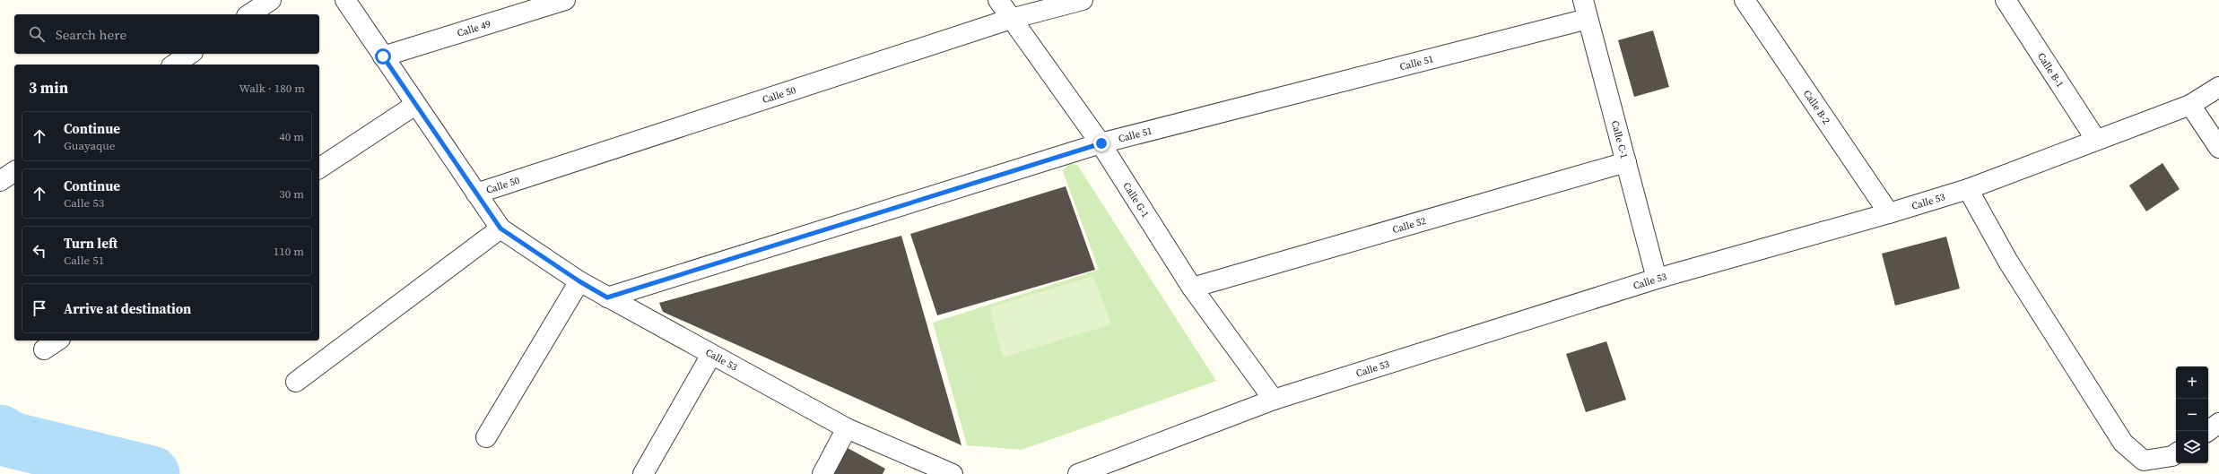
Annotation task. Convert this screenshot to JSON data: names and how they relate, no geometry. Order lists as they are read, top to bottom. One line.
{"streets":{"street":["Calle 49","Calle 51","Calle B-1","Calle 50","Calle B-2","Calle C-1","Calle G-1","Calle 53","Calle 52"]},"crossings":[["Calle 51","Calle C-1"],["Calle 51","Calle G-1"],["Calle 51","Calle 53"],["Calle B-1","Calle 53"],["Calle 50","Calle G-1"],["Calle B-2","Calle 53"],["Calle C-1","Calle 53"],["Calle C-1","Calle 52"],["Calle G-1","Calle 53"],["Calle G-1","Calle 52"]],"page":{"search":"Search here","heading":["3 min","Walk · 180 m"],"list":[["Continue","Guayaque","40 m"],["Continue","Calle 53","30 m"],["Turn left","Calle 51","110 m"],"Arrive at destination"],"map_buttons":["+","−"]}}
